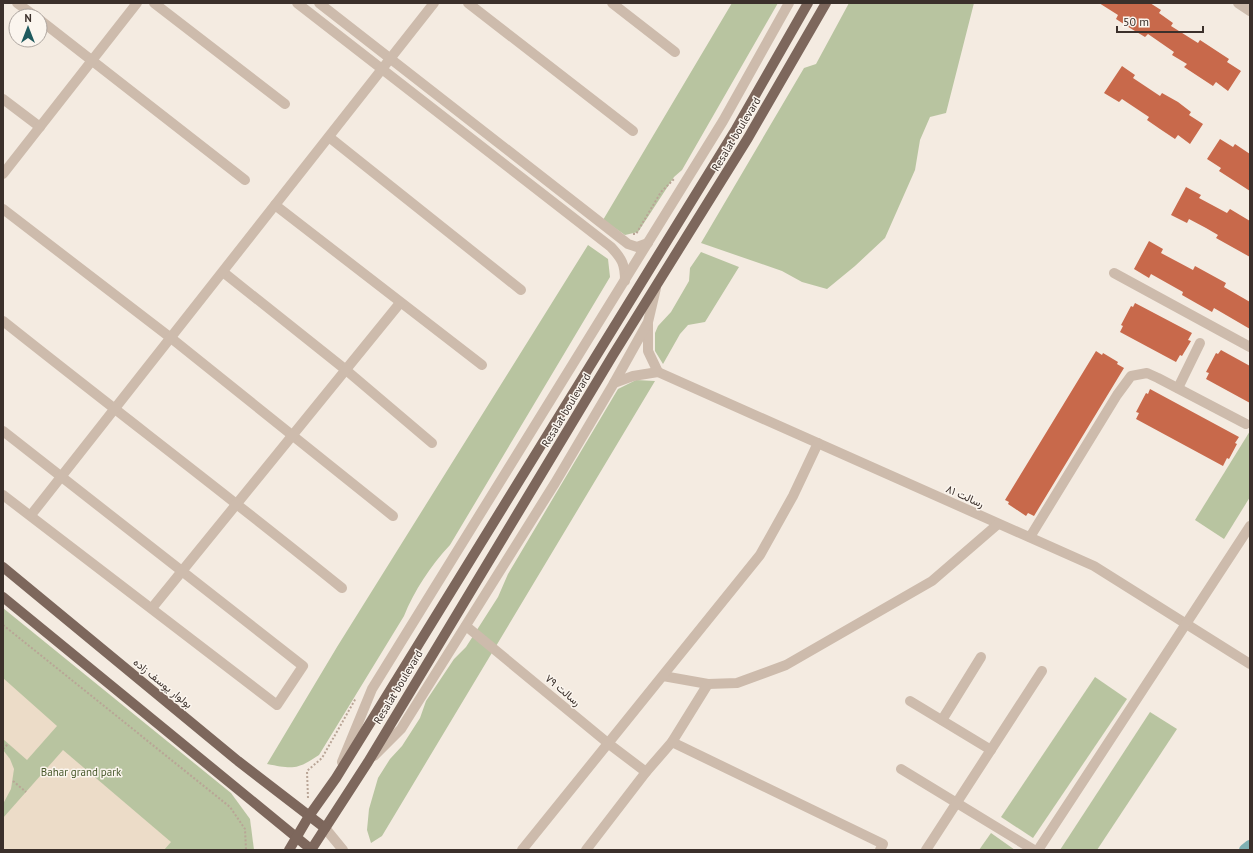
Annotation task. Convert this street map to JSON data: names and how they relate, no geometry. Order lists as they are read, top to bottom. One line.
{"streets":{"main road":["Resalat boulevard","بولوار یوسف زاده"],"street":["رسالت ۸۱","رسالت ۷۹"]},"crossings":[["Resalat boulevard","بولوار یوسف زاده"]],"parks":["Bahar grand park"],"scale_bar":"50 m","north":"top"}
